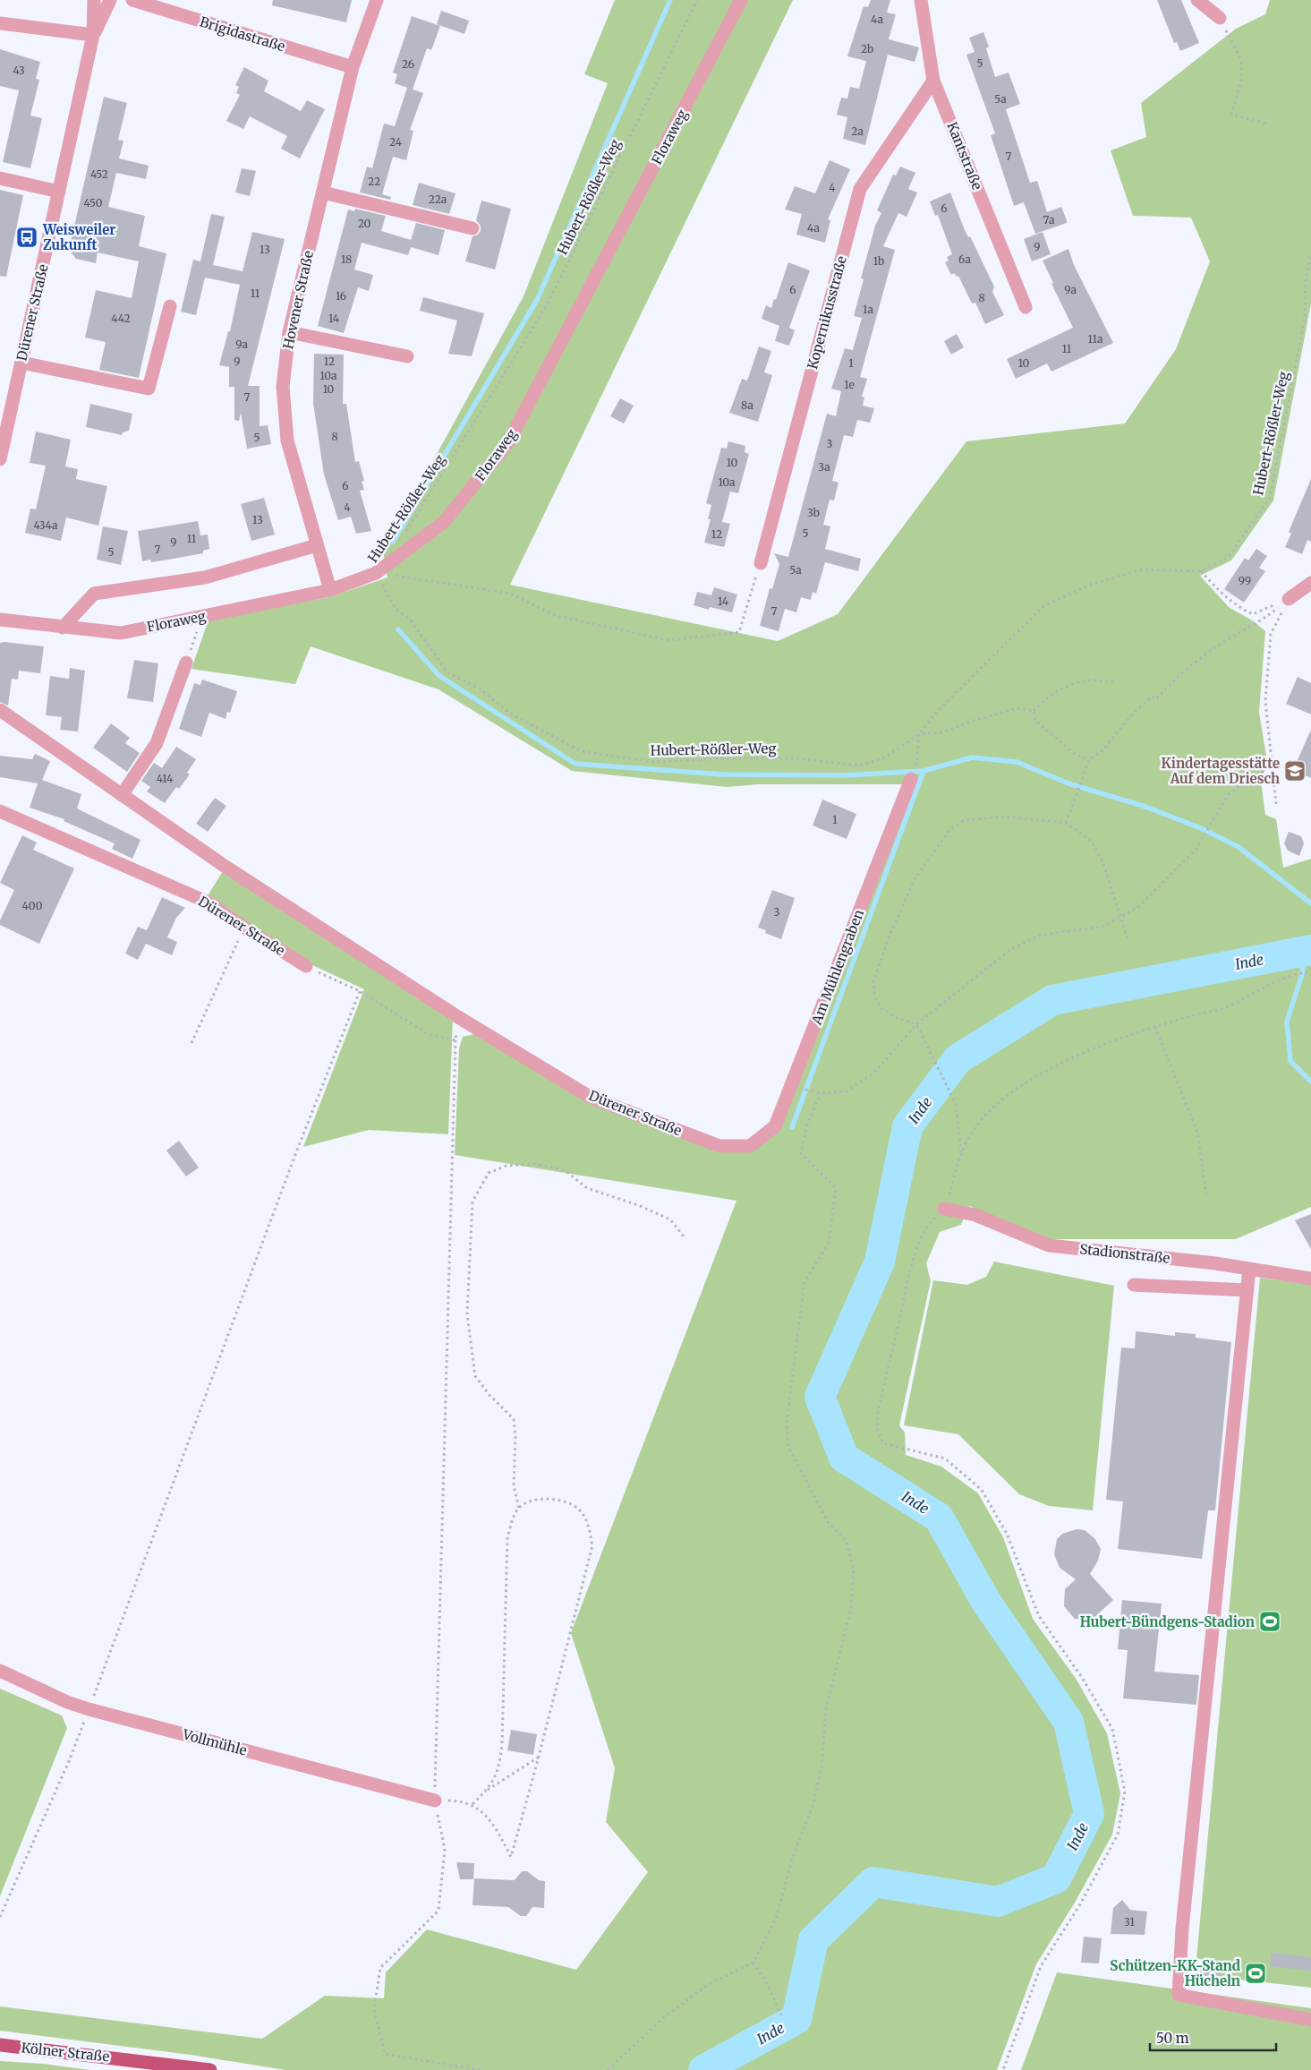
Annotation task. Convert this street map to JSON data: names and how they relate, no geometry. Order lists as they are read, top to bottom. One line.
{"streets":{"main road":["Kölner Straße"],"street":["Brigidastraße","Floraweg","Kantstraße","Hovener Straße","Dürener Straße","Kopernikusstraße","Am Mühlengraben","Stadionstraße","Vollmühle"],"path":["Hubert-Rößler-Weg"]},"crossings":[["Brigidastraße","Hovener Straße"],["Floraweg","Hubert-Rößler-Weg"],["Floraweg","Hovener Straße"],["Kantstraße","Kopernikusstraße"],["Dürener Straße","Am Mühlengraben"]],"water":["Inde"],"places":{"bus stop":["Weisweiler Zukunft"],"school or university":["Kindertagesstätte Auf dem Driesch"],"sports":["Hubert-Bündgens-Stadion","Schützen-KK-Stand Hücheln"]},"house_numbers":["4a","2b","5","26","43","5a","2a","24","7","452","22","4","22a","450","6","7a","20","4a","9","13","18","6a","1b","6","9a","11","16","8","1a","442","14","11a","9a","11","9","12","1","10","10a","1e","10","7","8a","8","5","3","10","3a","10a","6","4","3b","13","434a","5","12","11","9","7","5","5a","99","14","7","414","1","400","3","31"],"scale_bar":"50 m"}
